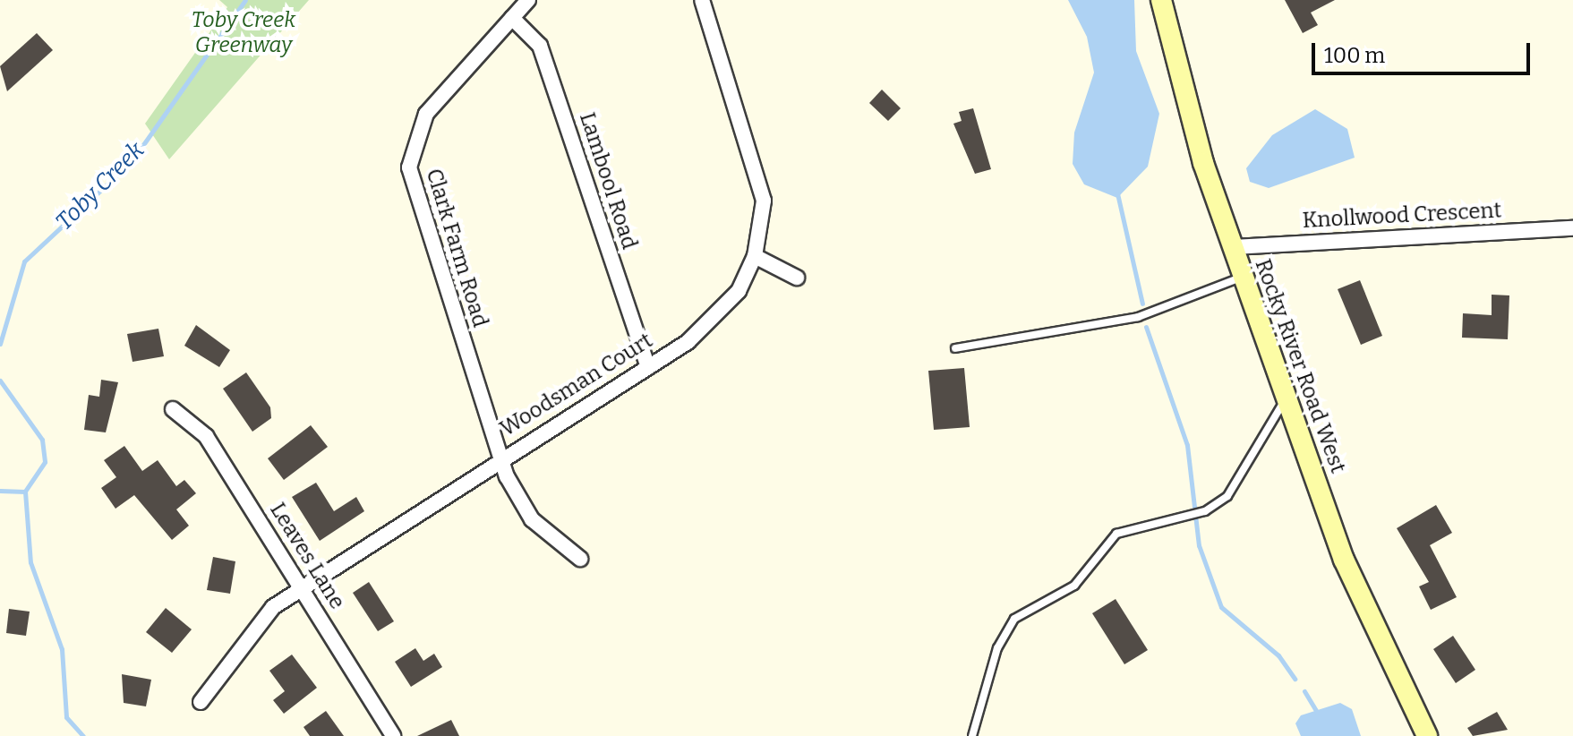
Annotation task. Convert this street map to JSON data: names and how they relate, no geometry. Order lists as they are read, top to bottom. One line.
{"streets":{"street":["Lambool Road","Knollwood Crescent","Clark Farm Road","Rocky River Road West","Woodsman Court","Leaves Lane"]},"crossings":[["Lambool Road","Clark Farm Road"],["Lambool Road","Woodsman Court"],["Knollwood Crescent","Rocky River Road West"],["Clark Farm Road","Woodsman Court"],["Woodsman Court","Leaves Lane"]],"water":["Toby Creek"],"parks":["Toby Creek Greenway"],"scale_bar":"100 m"}
